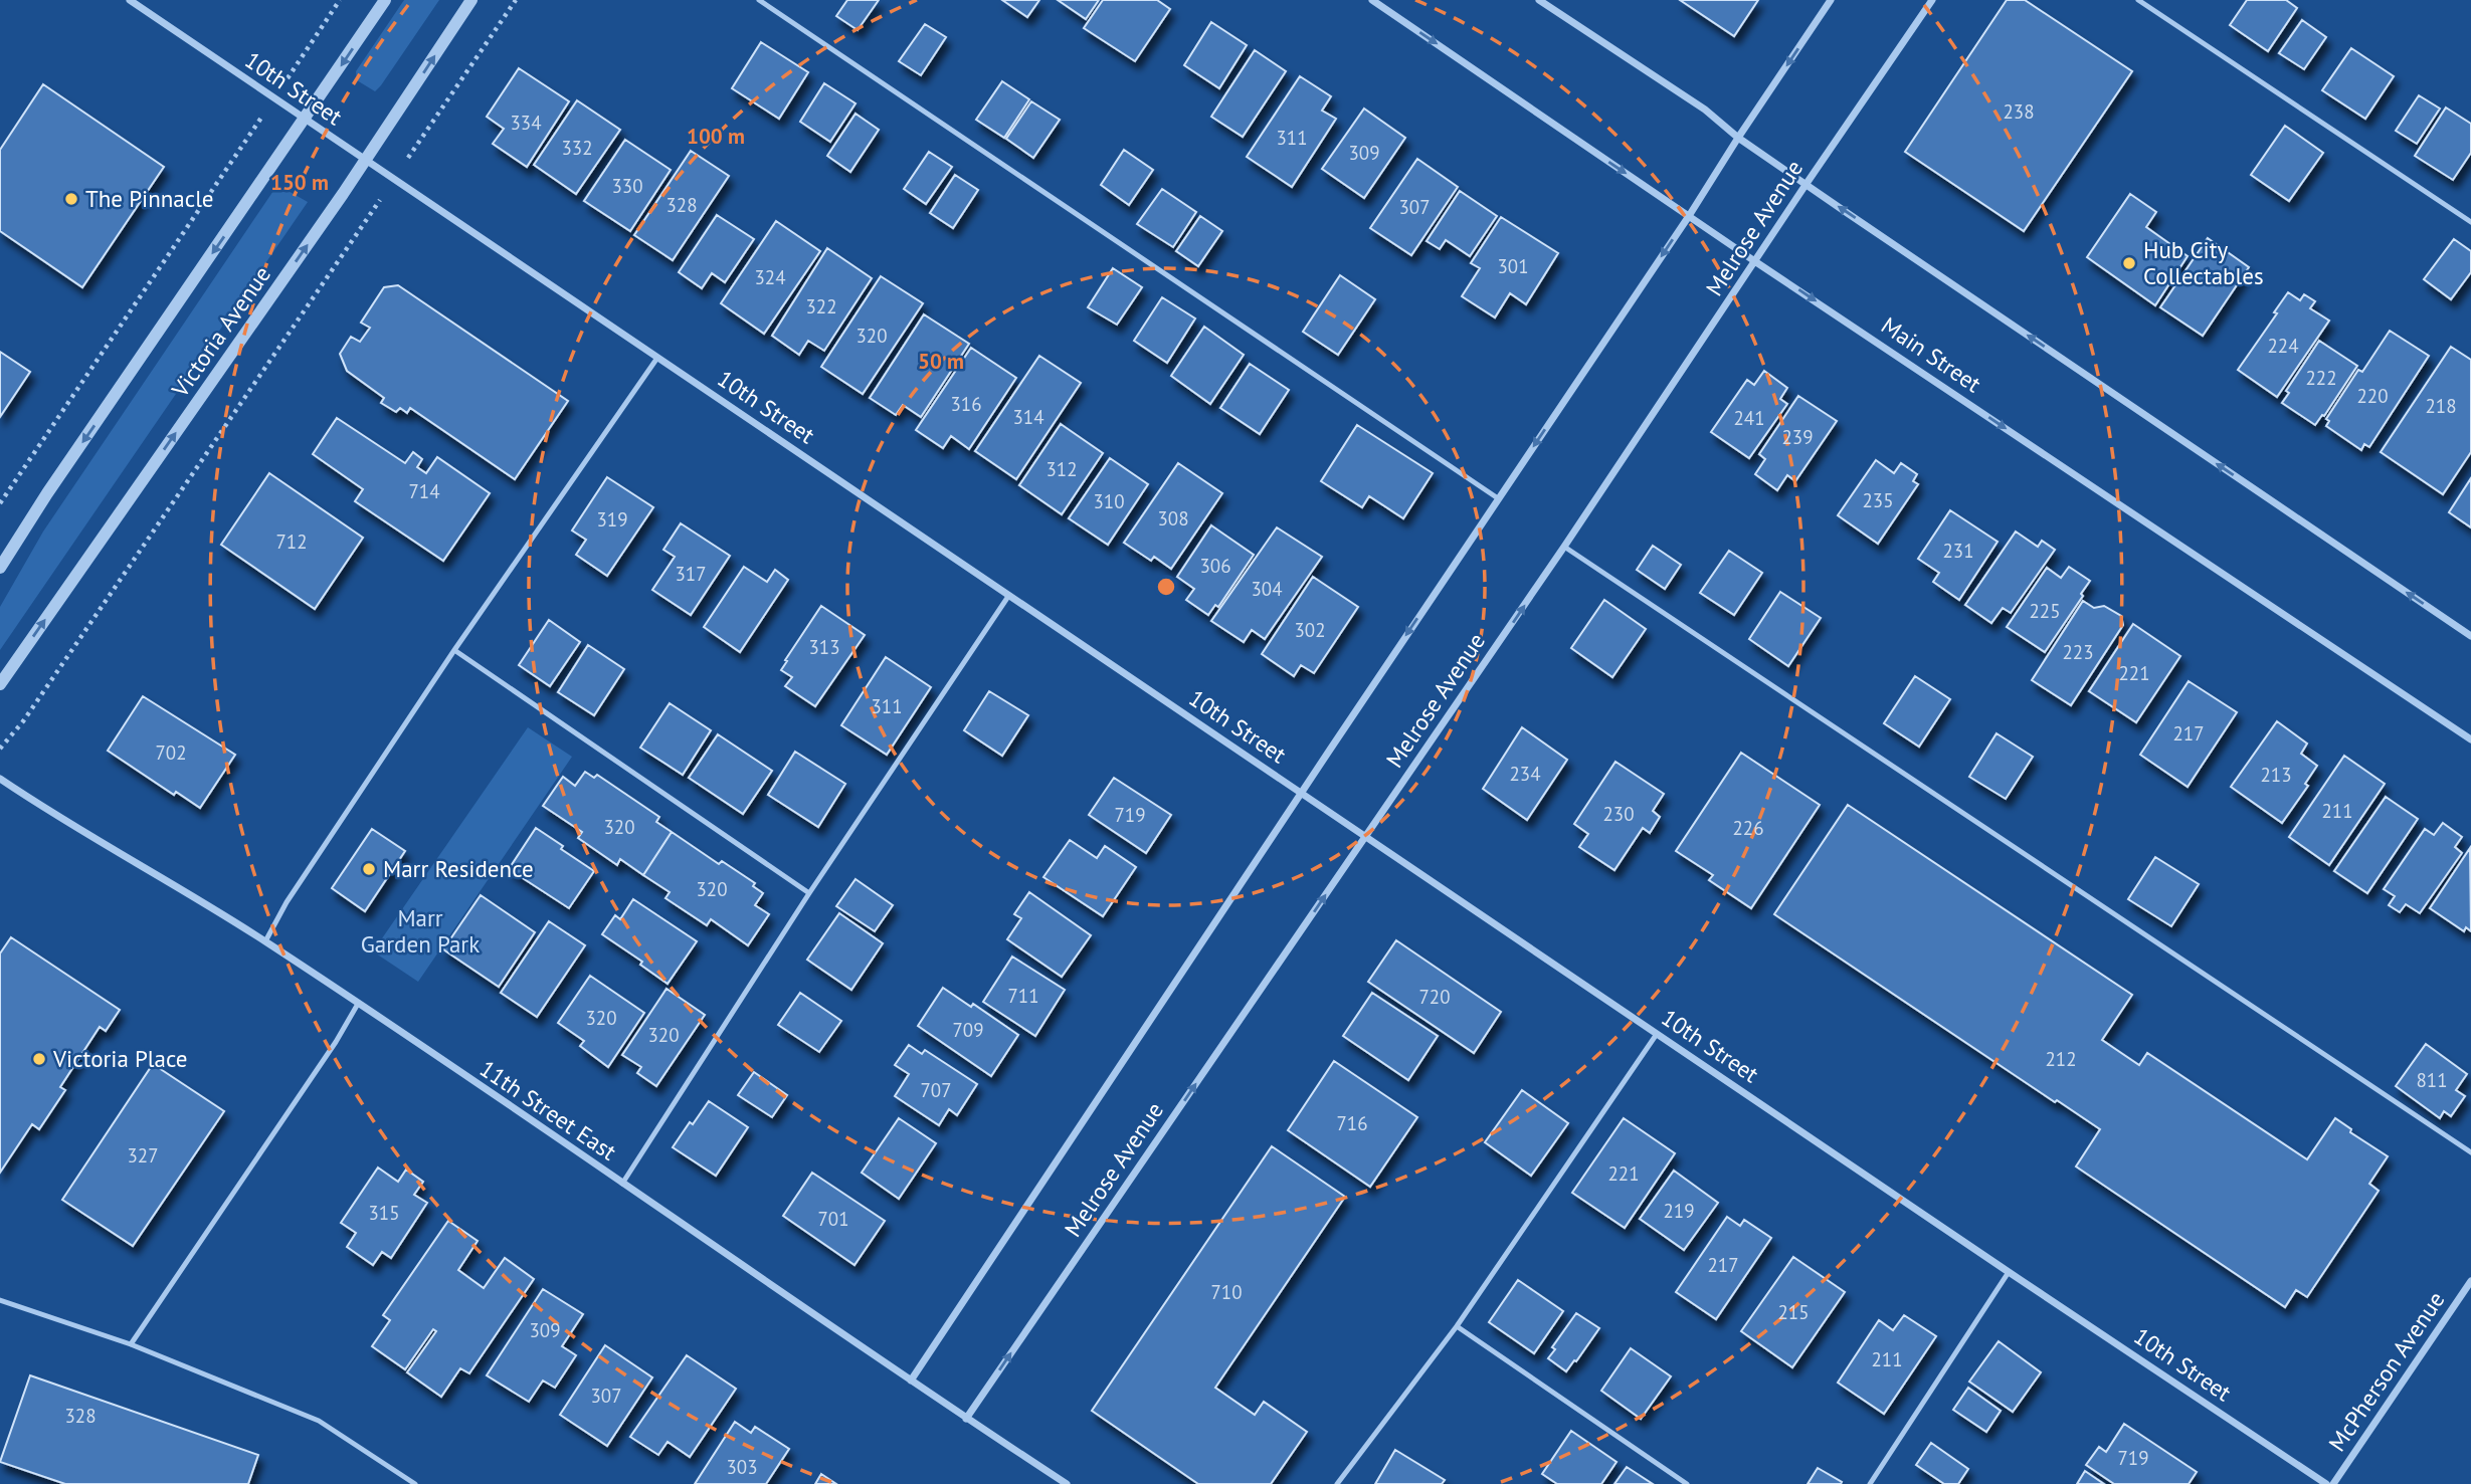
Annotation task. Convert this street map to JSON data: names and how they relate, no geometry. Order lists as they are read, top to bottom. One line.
{"streets":{"street":["10th Street","Melrose Avenue","Victoria Avenue","Main Street","11th Street East","McPherson Avenue"]},"crossings":[["10th Street","Melrose Avenue"],["10th Street","Victoria Avenue"],["Melrose Avenue","Main Street"],["Melrose Avenue","11th Street East"]],"one_way":["Melrose Avenue","Main Street"],"parks":["Marr Garden Park"],"places":["The Pinnacle","Hub City Collectables","Marr Residence","Victoria Place"],"house_numbers":["238","334","311","332","309","330","328","307","301","324","322","320","224","222","220","316","218","314","241","239","312","714","235","310","308","319","712","231","306","317","304","225","302","313","223","221","311","217","702","234","213","211","230","719","320","226","320","711","720","320","709","320","212","811","707","716","327","221","219","315","701","217","710","215","309","211","307","328","719","303"],"rings":["100 m","150 m","50 m"]}
